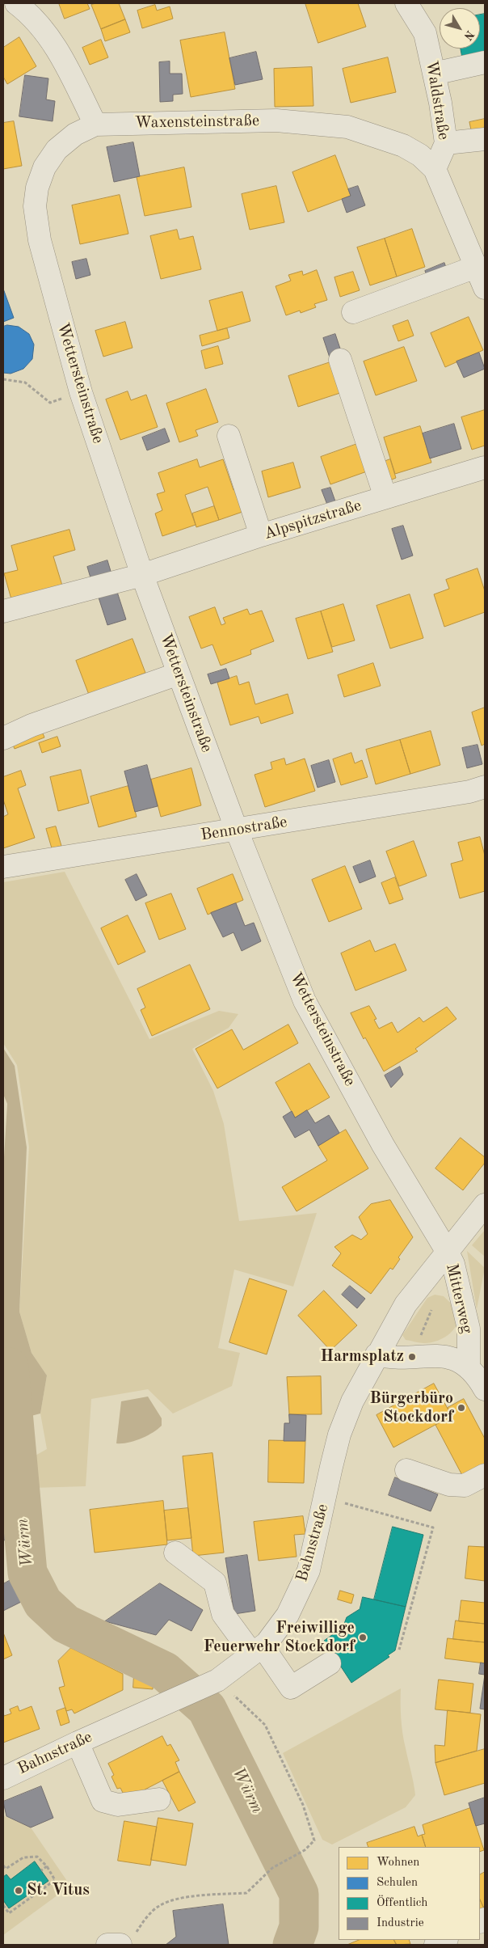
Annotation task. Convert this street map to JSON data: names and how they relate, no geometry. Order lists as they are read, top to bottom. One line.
{"streets":{"street":["Waldstraße","Waxensteinstraße","Wettersteinstraße","Alpspitzstraße","Bennostraße","Mitterweg","Bahnstraße"]},"crossings":[["Waldstraße","Waxensteinstraße"],["Waxensteinstraße","Wettersteinstraße"],["Wettersteinstraße","Alpspitzstraße"],["Wettersteinstraße","Bennostraße"],["Wettersteinstraße","Mitterweg"],["Wettersteinstraße","Bahnstraße"],["Mitterweg","Bahnstraße"]],"water":["Würm"],"places":["Harmsplatz","Bürgerbüro Stockdorf","Freiwillige Feuerwehr Stockdorf","St. Vitus"],"legend":["Wohnen","Schulen","Öffentlich","Industrie"],"north":"bottom right"}
